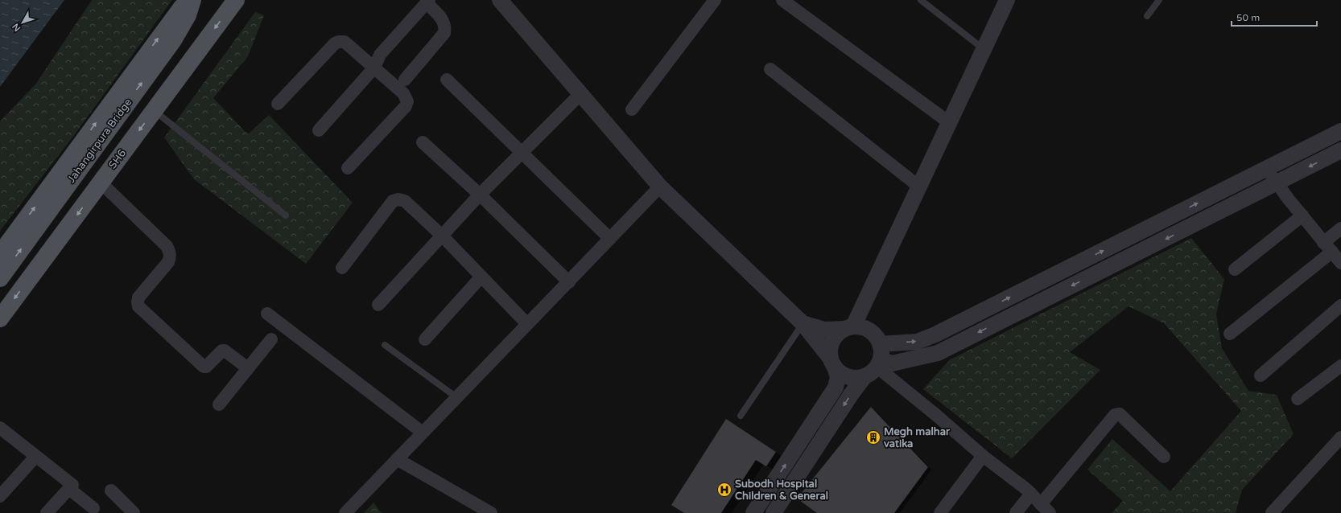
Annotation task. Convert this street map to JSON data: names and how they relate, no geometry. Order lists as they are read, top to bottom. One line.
{"streets":{"main road":["Jahangirpura Bridge","SH6"]},"places":{"building":["Megh malhar vatika"],"hospital":["Subodh Hospital Children & General"]},"scale_bar":"50 m","north":"bottom left"}
